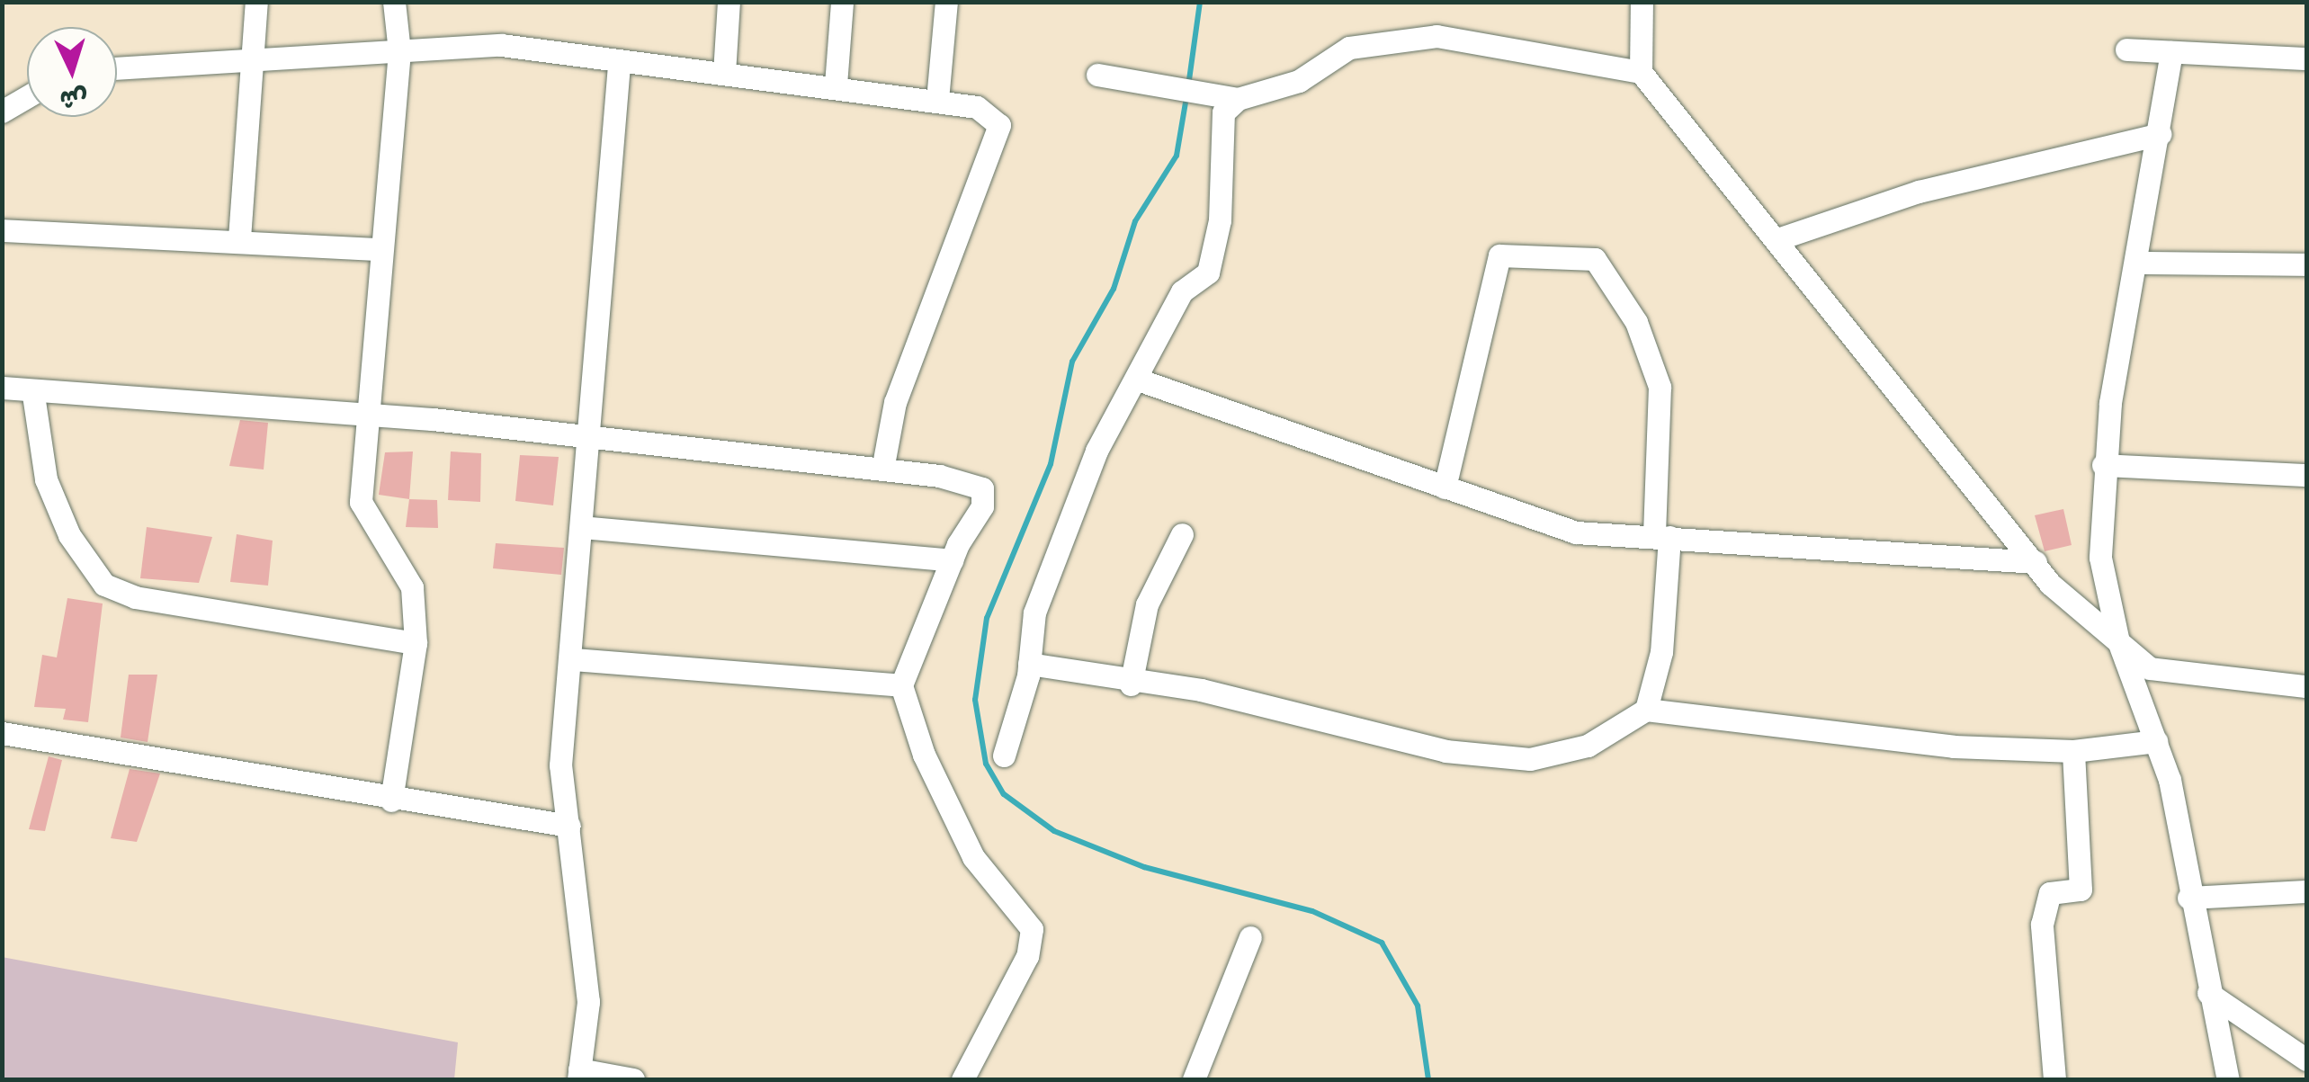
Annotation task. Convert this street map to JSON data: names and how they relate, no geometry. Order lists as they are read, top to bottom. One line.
{"north":"bottom"}
